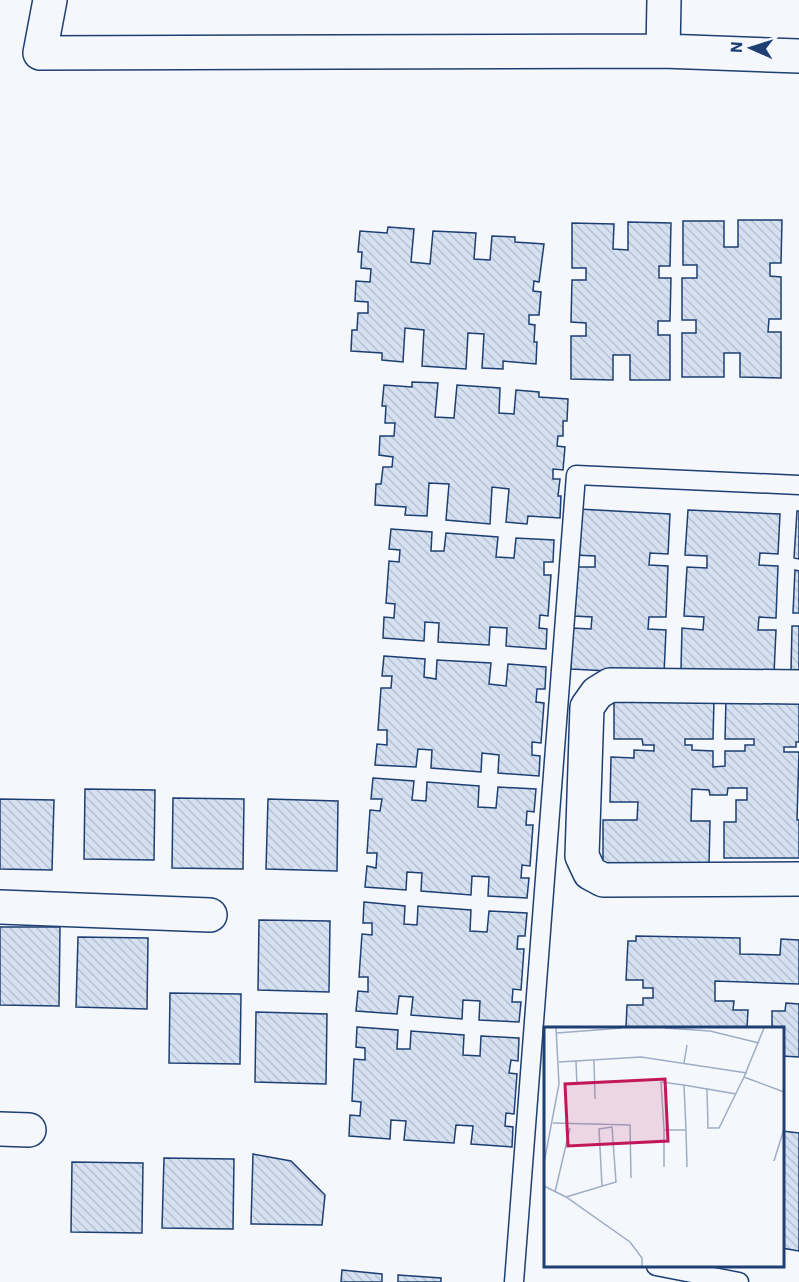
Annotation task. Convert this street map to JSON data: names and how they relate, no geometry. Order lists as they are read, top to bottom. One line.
{"north":"left"}
